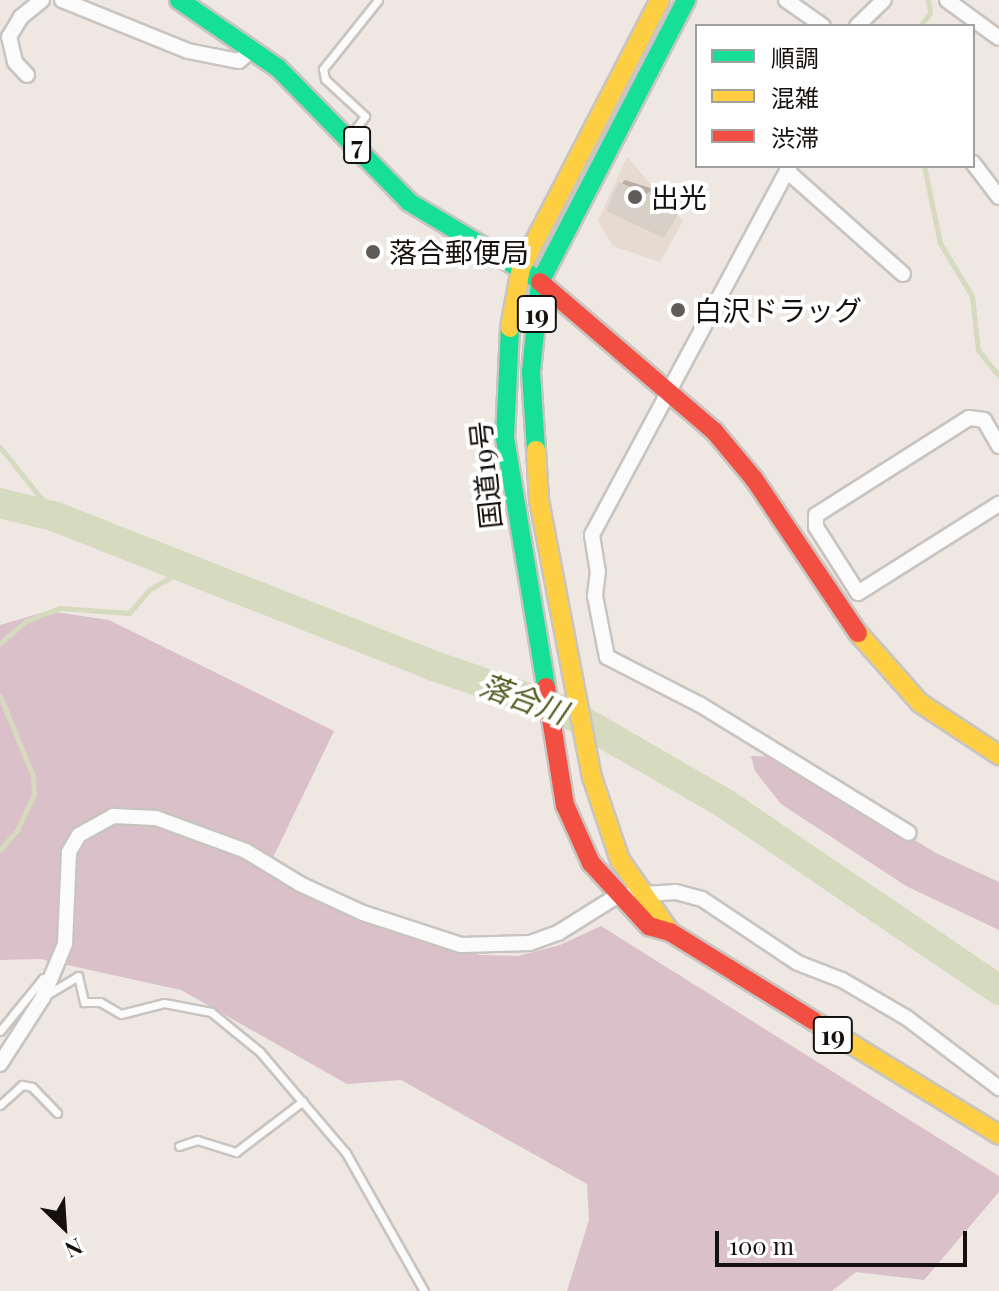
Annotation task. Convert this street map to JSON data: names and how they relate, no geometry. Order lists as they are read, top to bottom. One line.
{"streets":{"main road":["7","19","国道19号"]},"crossings":[["7","国道19号"]],"water":["落合川"],"places":["出光","落合郵便局","白沢ドラッグ"],"legend":["順調","混雑","渋滞"],"scale_bar":"100 m","north":"bottom right"}
